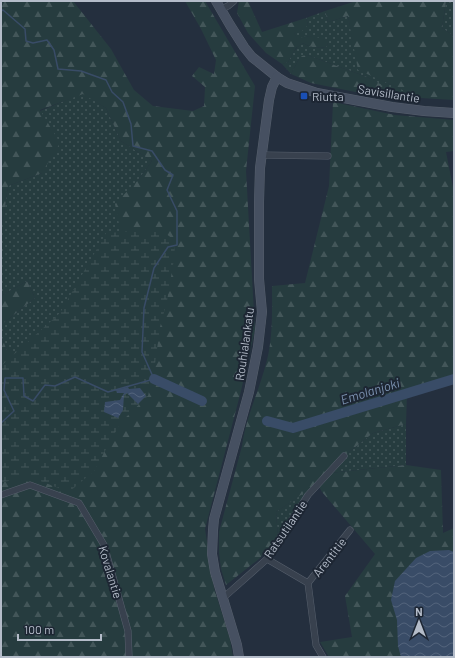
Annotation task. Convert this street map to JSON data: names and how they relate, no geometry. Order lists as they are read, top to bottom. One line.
{"streets":{"street":["Savisillantie","Rouhialankatu","Ratsutilantie","Arentitie","Kovalantie"]},"crossings":[["Savisillantie","Rouhialankatu"],["Rouhialankatu","Ratsutilantie"]],"water":["Emolanjoki"],"places":{"transit":["Riutta"]},"scale_bar":"100 m","north":"top"}
